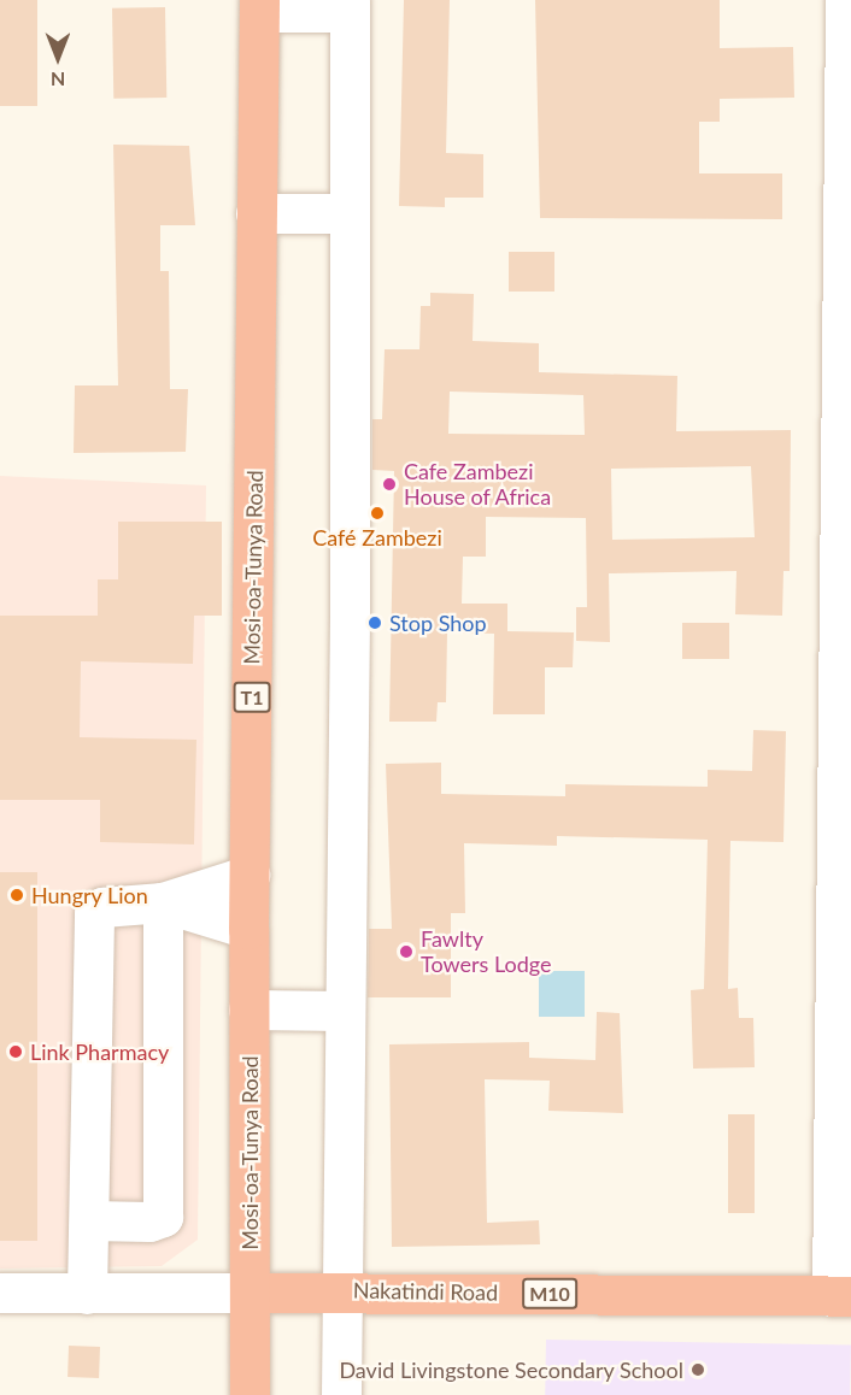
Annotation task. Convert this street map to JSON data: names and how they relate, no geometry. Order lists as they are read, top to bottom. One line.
{"streets":{"highway":["Mosi-oa-Tunya Road","T1","Nakatindi Road","M10"]},"crossings":[["Mosi-oa-Tunya Road","Nakatindi Road"]],"places":["Cafe Zambezi House of Africa","Café Zambezi","Stop Shop","Hungry Lion","Fawlty Towers Lodge","Link Pharmacy","David Livingstone Secondary School"],"north":"bottom"}
